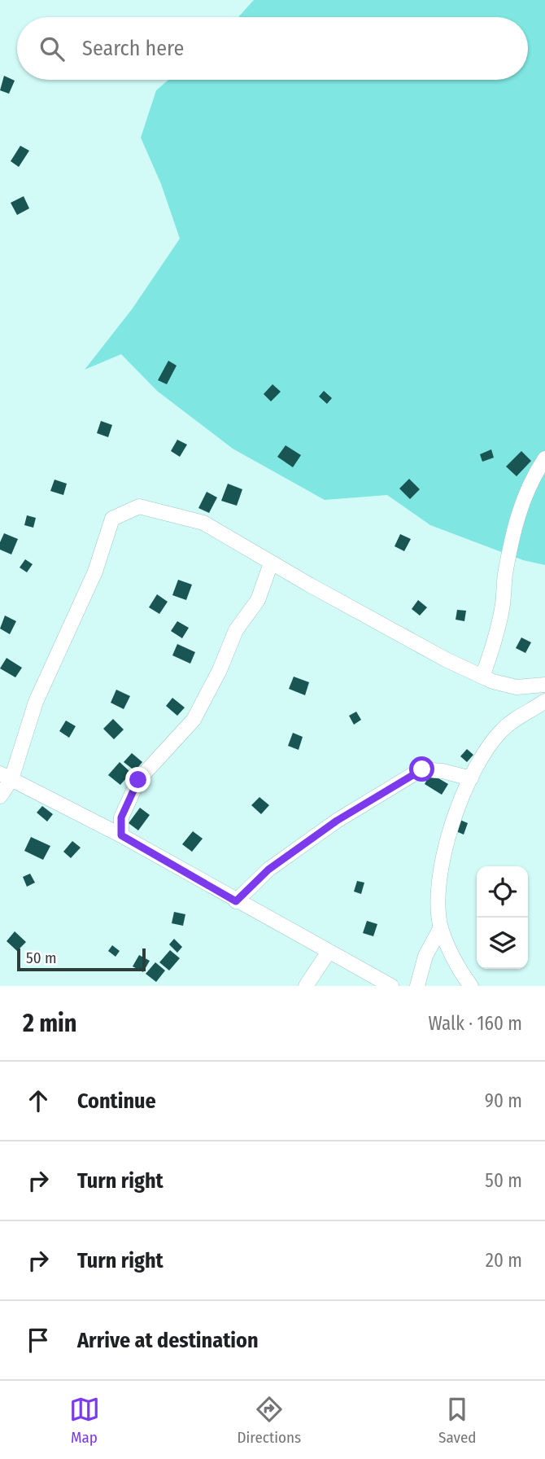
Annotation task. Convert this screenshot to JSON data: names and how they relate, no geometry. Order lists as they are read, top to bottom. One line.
{"scale_bar":"50 m","page":{"search":"Search here","scale":"50 m","heading":["2 min","Walk · 160 m"],"list":[["Continue","90 m"],["Turn right","50 m"],["Turn right","20 m"],"Arrive at destination"],"nav":["Map","Directions","Saved"]}}
